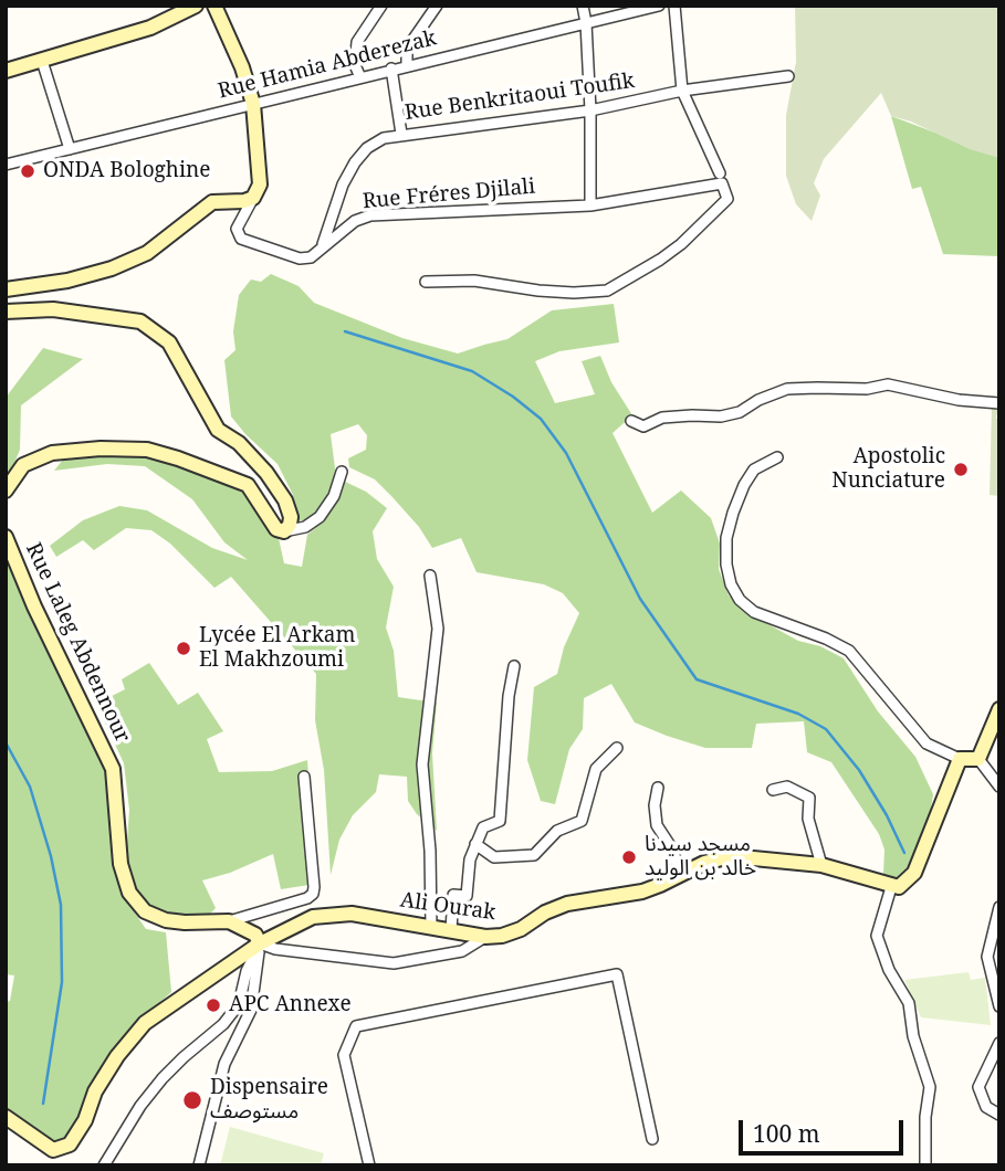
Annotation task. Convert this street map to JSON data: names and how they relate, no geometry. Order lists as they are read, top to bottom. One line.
{"streets":{"street":["Rue Hamia Abderezak","Rue Benkritaoui Toufik","Rue Fréres Djilali","Rue Laleg Abdennour","Ali Ourak"]},"crossings":[["Rue Benkritaoui Toufik","Rue Fréres Djilali"]],"places":["ONDA Bologhine","Apostolic Nunciature","Lycée El Arkam El Makhzoumi","مسجد سيدنا خالد بن الوليد","APC Annexe","Dispensaire مستوصف"],"scale_bar":"100 m"}
